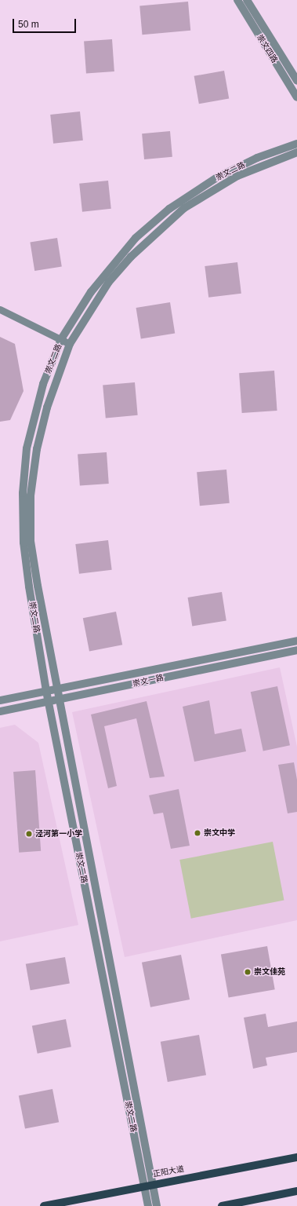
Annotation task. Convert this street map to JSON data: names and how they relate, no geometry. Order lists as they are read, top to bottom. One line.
{"streets":{"main road":["正阳大道"],"street":["崇文四路","崇文二路","崇文一路"]},"crossings":[["崇文二路","崇文一路"],["崇文二路","正阳大道"]],"places":["崇文中学","泾河第一小学","崇文佳苑"],"scale_bar":"50 m"}
